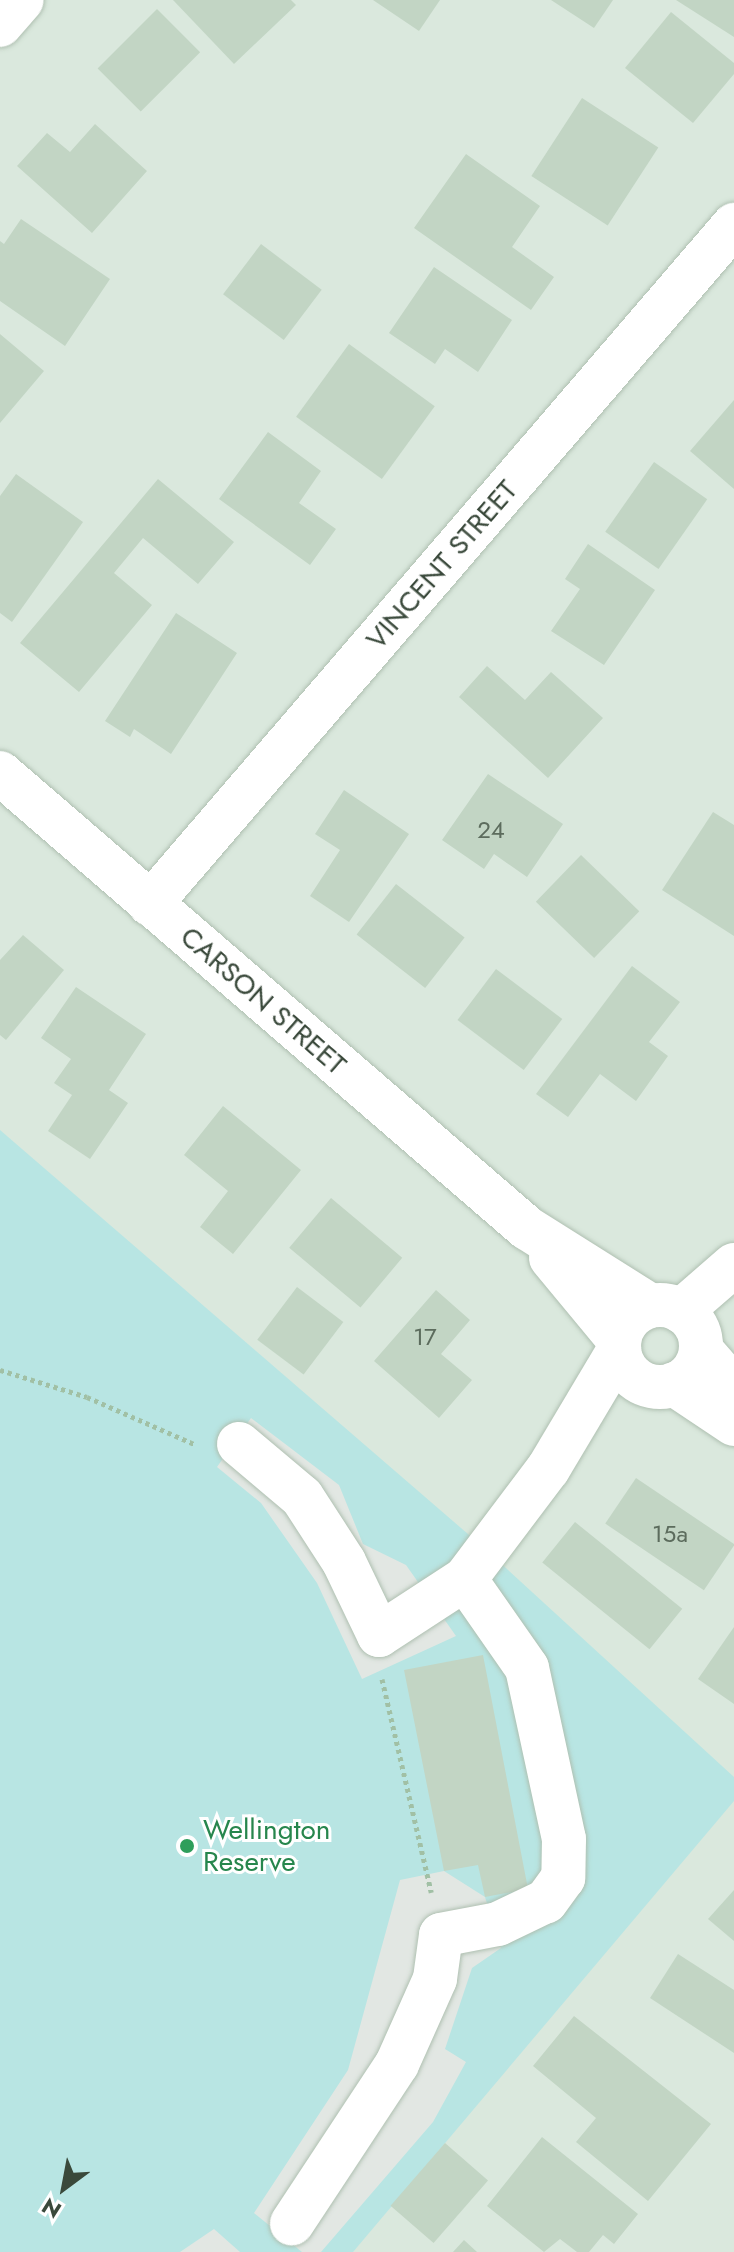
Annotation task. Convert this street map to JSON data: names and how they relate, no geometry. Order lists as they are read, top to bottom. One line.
{"streets":{"street":["VINCENT STREET","CARSON STREET"]},"crossings":[["VINCENT STREET","CARSON STREET"]],"places":["Wellington Reserve"],"house_numbers":["24","17","15a"],"north":"bottom left"}
